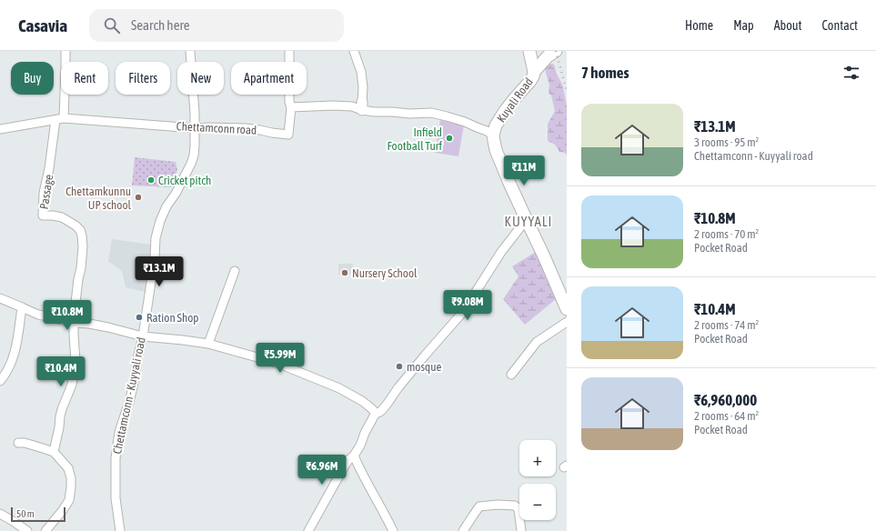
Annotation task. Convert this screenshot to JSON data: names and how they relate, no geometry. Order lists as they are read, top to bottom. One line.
{"streets":{"main road":["Kuyali Road"],"street":["Chettamconn road","Passage","Chettamconn - Kuyyali road"]},"crossings":[["Chettamconn road","Passage"],["Chettamconn road","Chettamconn - Kuyyali road"]],"districts":["KUYYALI"],"places":["Infield Football Turf","Cricket pitch","Chettamkunnu UP school","Nursery School","Ration Shop","mosque"],"scale_bar":"50 m","page":{"header":"Casavia","search":"Search here","nav":["Home","Map","About","Contact"],"heading":"7 homes","chip":["Buy","Rent","Filters","New","Apartment"],"list":[{"name":"₹13.1M","note":"3 rooms · 95 m² · Chettamconn - Kuyyali road"},{"name":"₹10.8M","note":"2 rooms · 70 m² · Pocket Road"},{"name":"₹10.4M","note":"2 rooms · 74 m² · Pocket Road"},{"name":"₹6,960,000","note":"2 rooms · 64 m² · Pocket Road"}],"price":["₹11M","₹13.1M","₹9.08M","₹10.8M","₹5.99M","₹10.4M","₹6.96M"],"map_buttons":["+","−"],"scale":"50 m"}}
